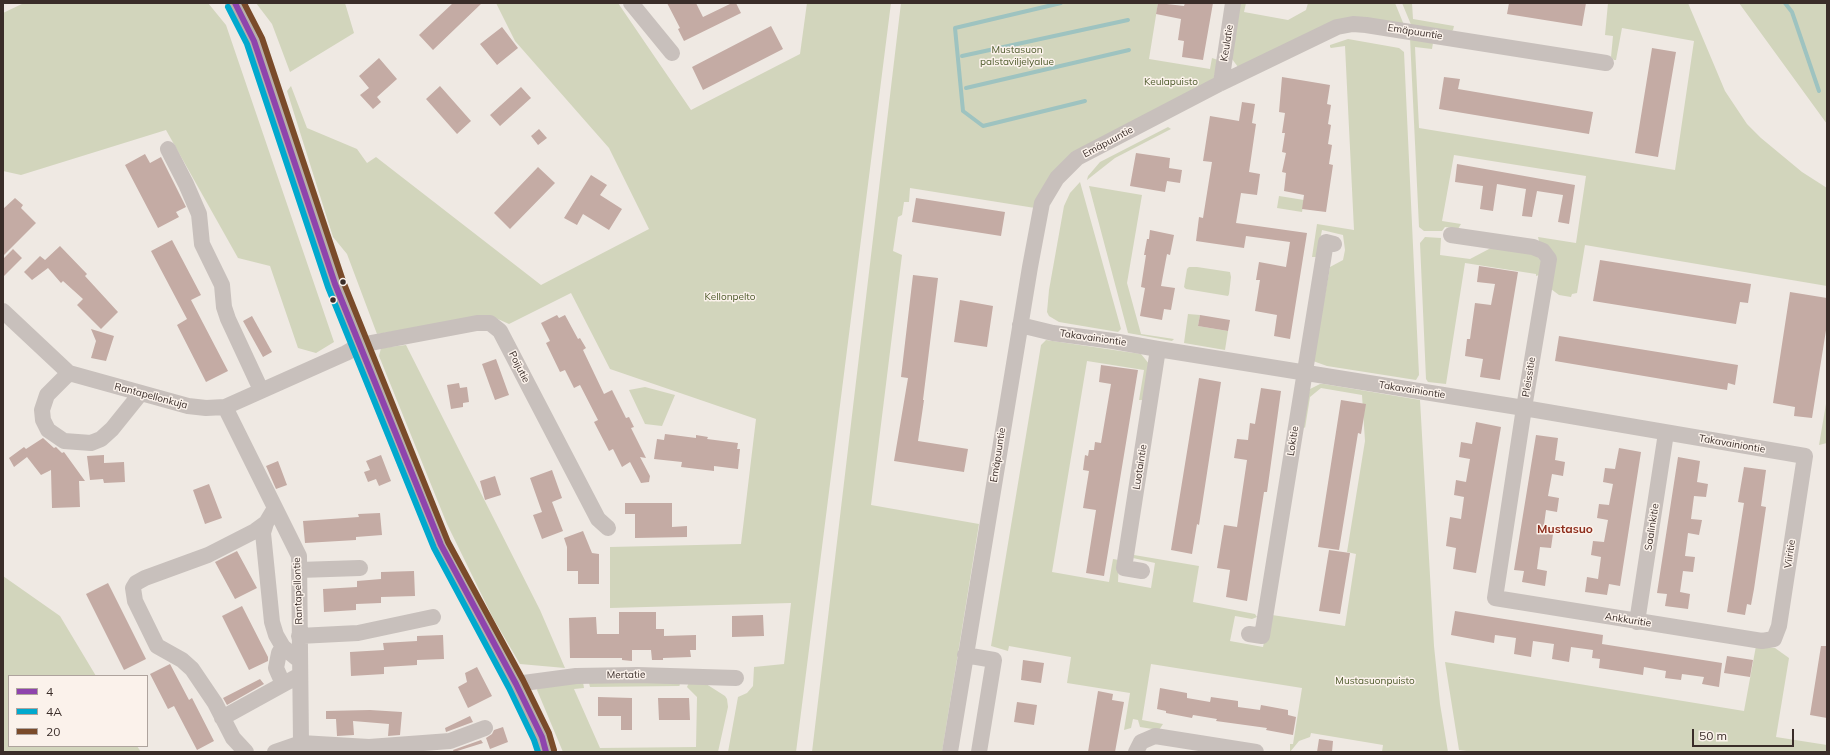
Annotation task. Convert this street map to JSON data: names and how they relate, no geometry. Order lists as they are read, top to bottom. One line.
{"streets":{"street":["Emäpuuntie","Keulatie","Takavainiontie","Poijutie","Pleissitie","Rantapellonkuja","Lokitie","Luotaintie","Saalinkitie","Viiritie","Rantapellontie","Ankkuritie","Mertatie"]},"crossings":[["Emäpuuntie","Keulatie"],["Emäpuuntie","Takavainiontie"],["Takavainiontie","Pleissitie"],["Takavainiontie","Lokitie"],["Takavainiontie","Luotaintie"],["Takavainiontie","Saalinkitie"],["Takavainiontie","Viiritie"],["Poijutie","Rantapellonkuja"],["Pleissitie","Ankkuritie"],["Rantapellonkuja","Rantapellontie"],["Saalinkitie","Ankkuritie"],["Viiritie","Ankkuritie"]],"districts":["Mustasuo"],"parks":["Mustasuon palstaviljelyalue","Keulapuisto","Kellonpelto","Mustasuonpuisto"],"lines":["transit line 4","transit line 20","transit line 4A"],"legend":["4","4A","20"],"scale_bar":"50 m"}
